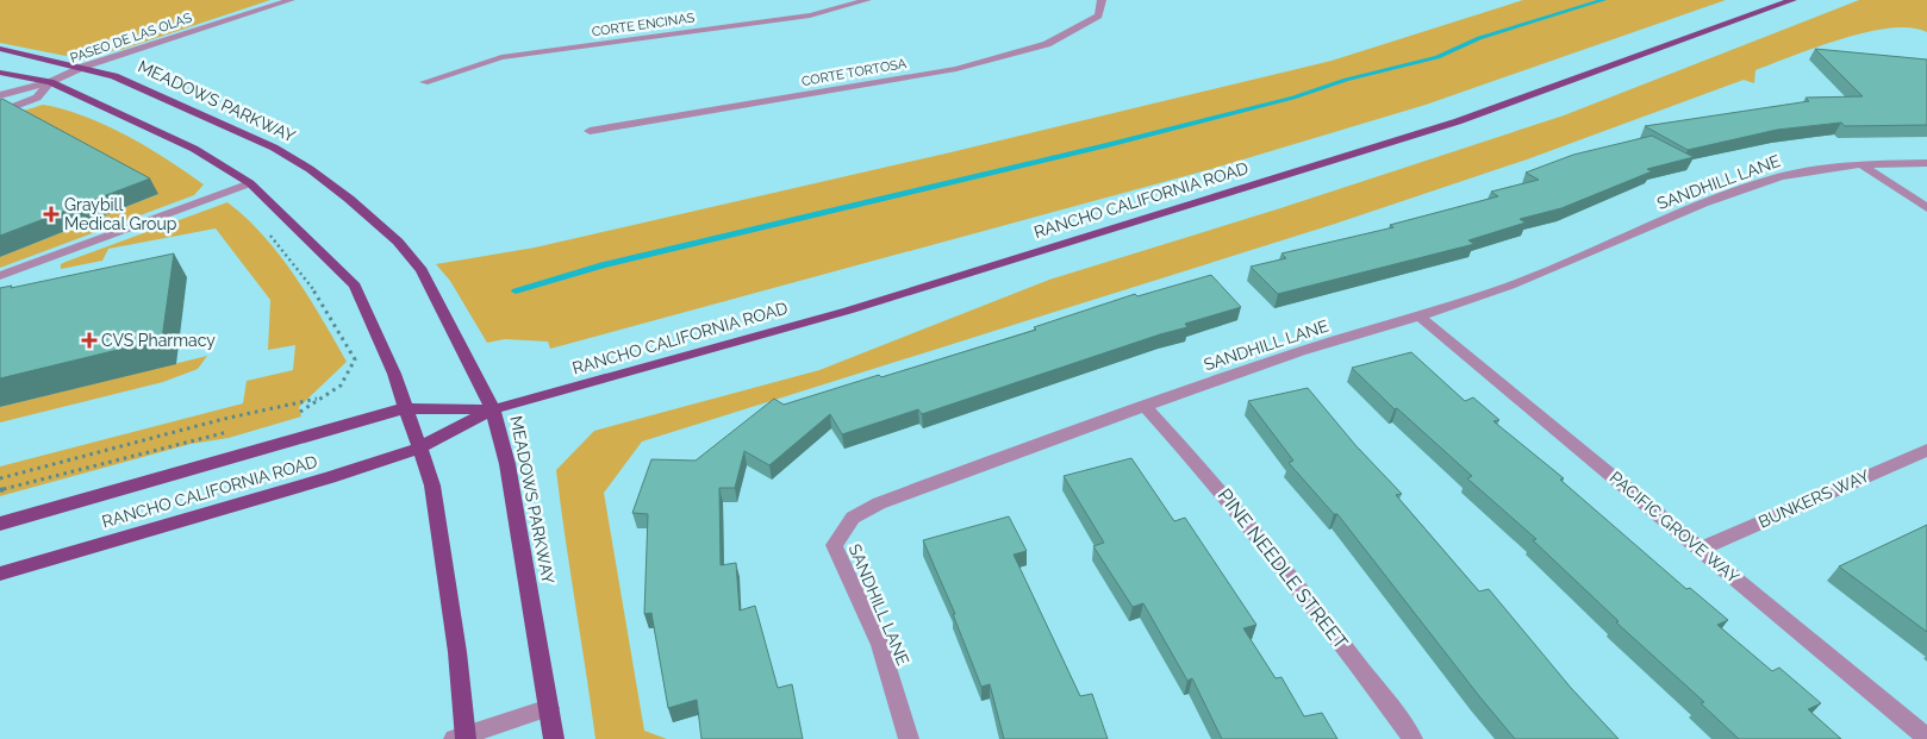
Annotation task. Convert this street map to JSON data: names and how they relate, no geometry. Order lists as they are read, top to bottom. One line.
{"streets":{"main road":["MEADOWS PARKWAY","RANCHO CALIFORNIA ROAD"],"street":["CORTE ENCINAS","PASEO DE LAS OLAS","CORTE TORTOSA","SANDHILL LANE","BUNKERS WAY","PACIFIC GROVE WAY","PINE NEEDLE STREET"]},"crossings":[["PASEO DE LAS OLAS","MEADOWS PARKWAY"],["MEADOWS PARKWAY","RANCHO CALIFORNIA ROAD"],["SANDHILL LANE","PACIFIC GROVE WAY"],["SANDHILL LANE","PINE NEEDLE STREET"],["BUNKERS WAY","PACIFIC GROVE WAY"]],"places":{"health":["Graybill Medical Group","CVS Pharmacy"]}}
